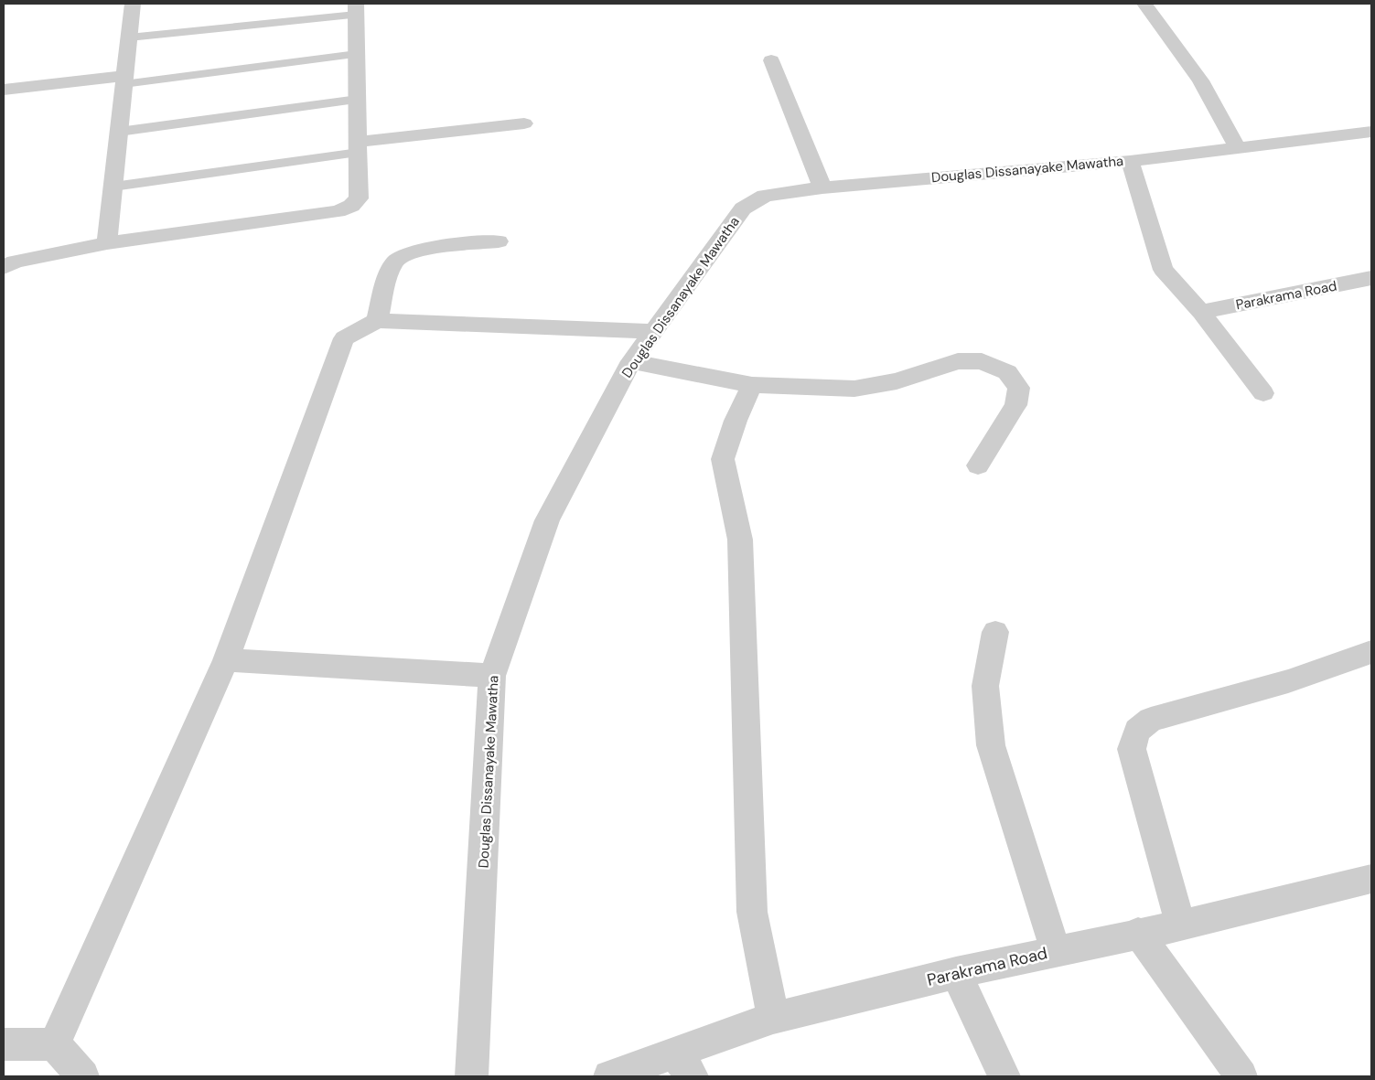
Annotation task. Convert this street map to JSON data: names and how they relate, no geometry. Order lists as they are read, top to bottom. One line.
{"streets":{"street":["Douglas Dissanayake Mawatha","Parakrama Road"]}}
